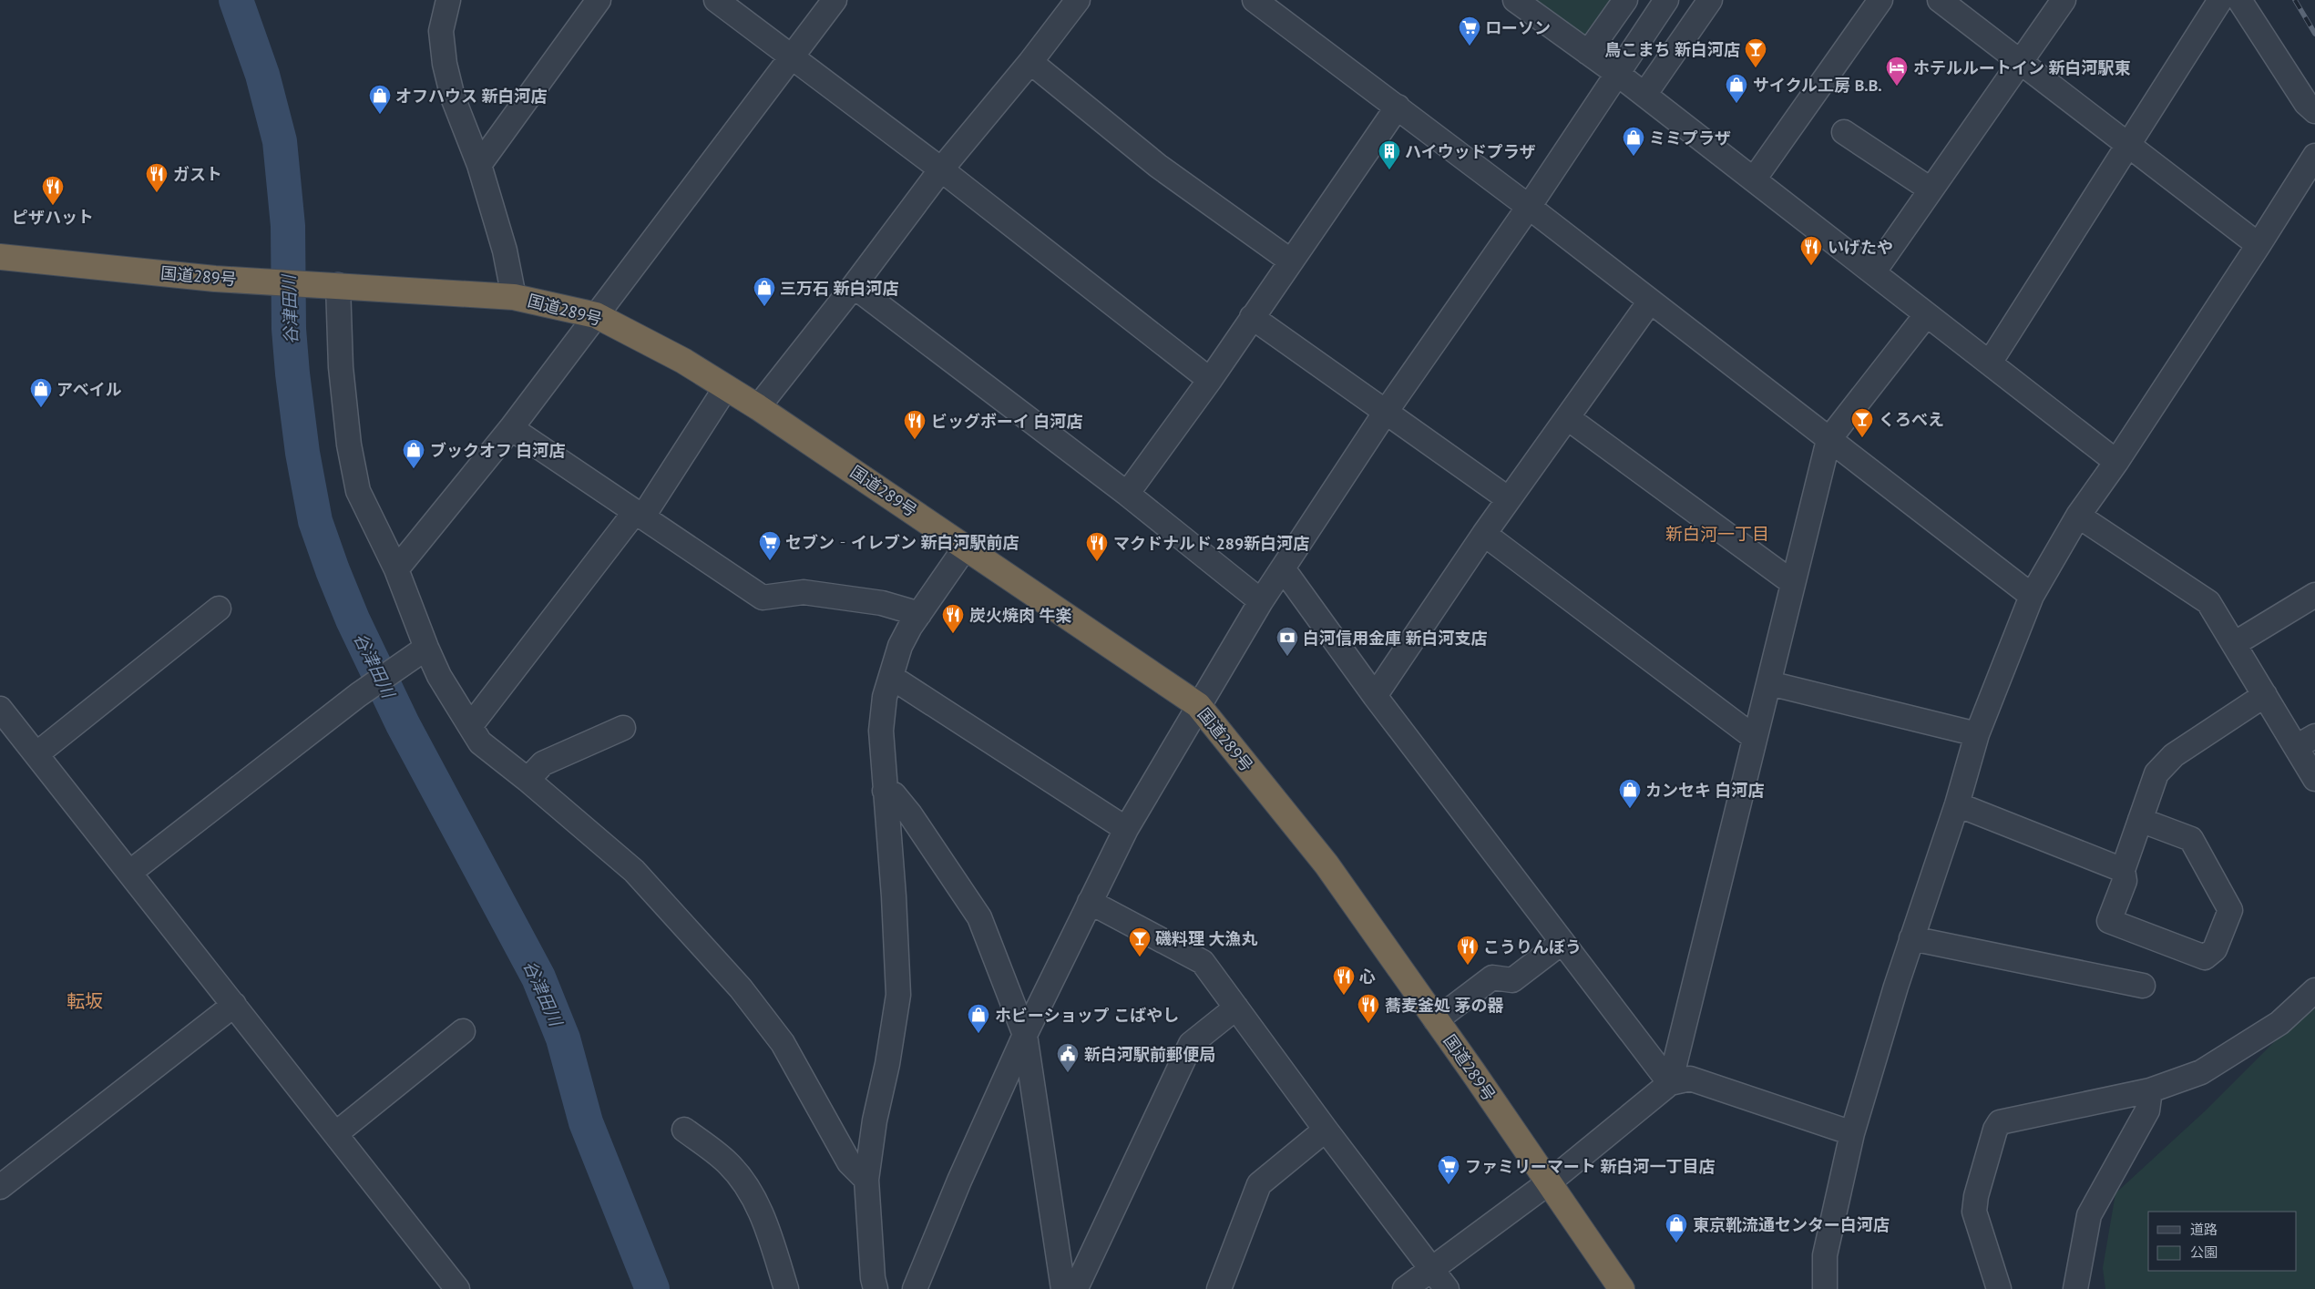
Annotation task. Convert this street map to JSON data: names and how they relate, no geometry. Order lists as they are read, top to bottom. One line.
{"streets":{"highway":["国道289号"]},"districts":["新白河一丁目","転坂"],"water":["谷津田川"],"places":{"supermarket":["ローソン","セブン‐イレブン 新白河駅前店","ファミリーマート 新白河一丁目店"],"bar":["鳥こまち 新白河店","くろべえ","磯料理 大漁丸"],"hotel":["ホテルルートイン 新白河駅東"],"shop":["サイクル工房 B.B.","オフハウス 新白河店","ミミプラザ","三万石 新白河店","アベイル","ブックオフ 白河店","カンセキ 白河店","ホビーショップ こばやし","東京靴流通センター白河店"],"building":["ハイウッドプラザ"],"restaurant":["ガスト","ピザハット","いげたや","ビッグボーイ 白河店","マクドナルド 289新白河店","炭火焼肉 牛楽","こうりんぼう","心","蕎麦釜処 茅の器"],"bank":["白河信用金庫 新白河支店"],"public building":["新白河駅前郵便局"]},"legend":["道路","公園"]}
